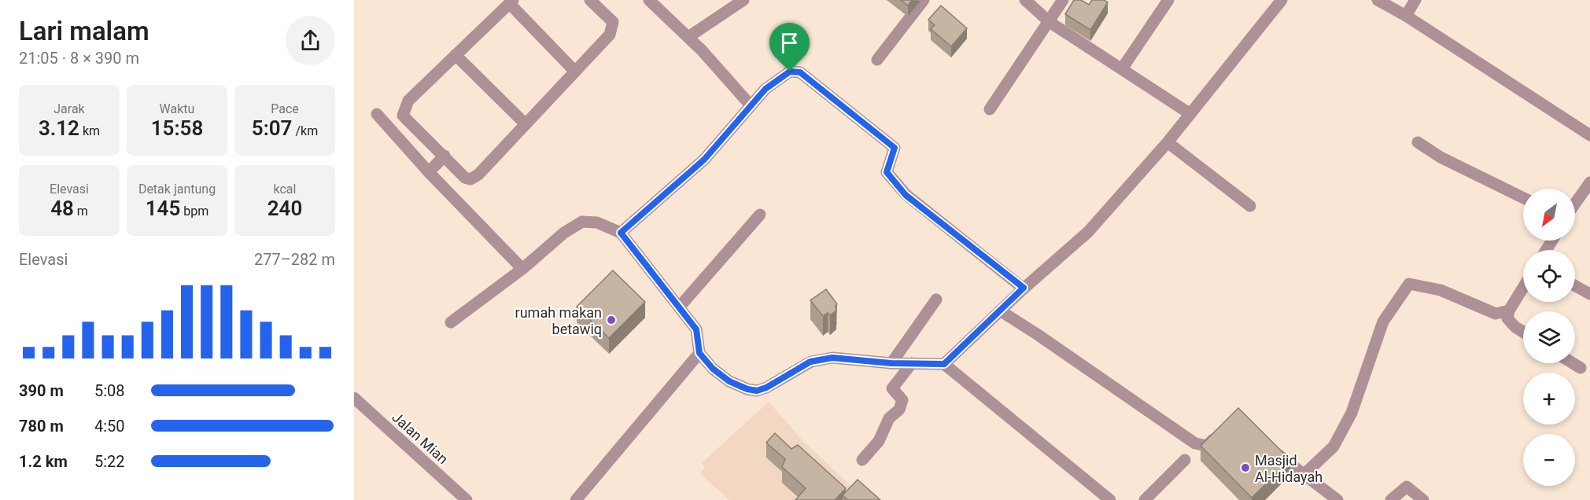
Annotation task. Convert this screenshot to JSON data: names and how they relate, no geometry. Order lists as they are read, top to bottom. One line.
{"streets":{"street":["Jalan Mian"]},"places":["rumah makan betawiq","Masjid Al-Hidayah"],"north":"bottom left","page":{"heading":["Lari malam","21:05 · 8 × 390 m"],"stats":[["Jarak","3.12 km"],["Waktu","15:58"],["Pace","5:07 /km"],["Elevasi","48 m"],["Detak jantung","145 bpm"],["kcal","240"]],"map_buttons":["+","−"],"chart":["Elevasi","277–282 m"],"list":[{"name":"390 m","note":"5:08"},{"name":"780 m","note":"4:50"},{"name":"1.2 km","note":"5:22"}]}}
